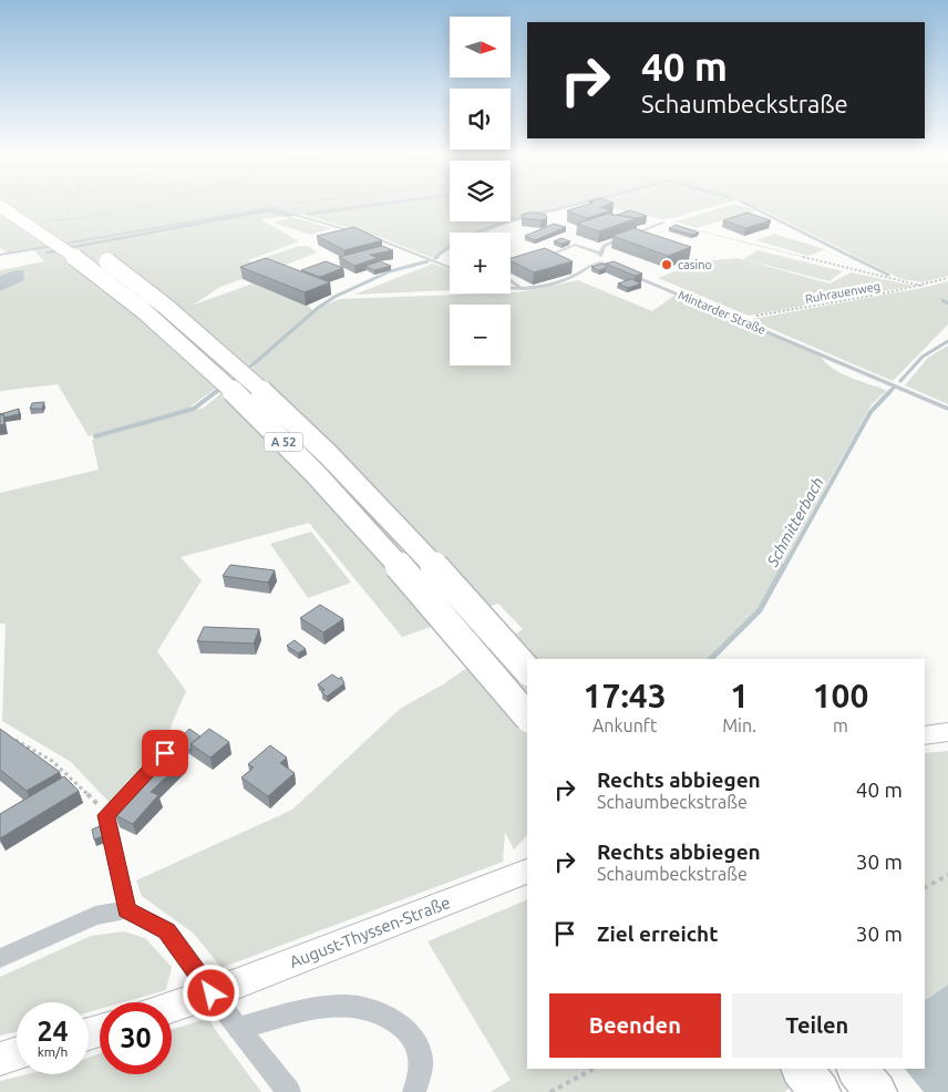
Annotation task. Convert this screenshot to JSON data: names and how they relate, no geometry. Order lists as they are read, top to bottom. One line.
{"streets":{"highway":["A 52"],"main road":["August-Thyssen-Straße"],"lane":["Mintarder Straße"],"path":["Ruhrauenweg"]},"crossings":[["Ruhrauenweg","Mintarder Straße"]],"water":["Schmitterbach"],"places":["casino"],"north":"right","page":{"map_buttons":["+","−"],"turn":["40 m","Schaumbeckstraße"],"eta":["17:43","Ankunft","1","Min.","100","m"],"list":[{"name":"Rechts abbiegen","note":"Schaumbeckstraße","value":"40 m"},{"name":"Rechts abbiegen","note":"Schaumbeckstraße","value":"30 m"},{"name":"Ziel erreicht","value":"30 m"}],"buttons":["Beenden","Teilen"],"speed":"24 km/h","limit":"30"}}
